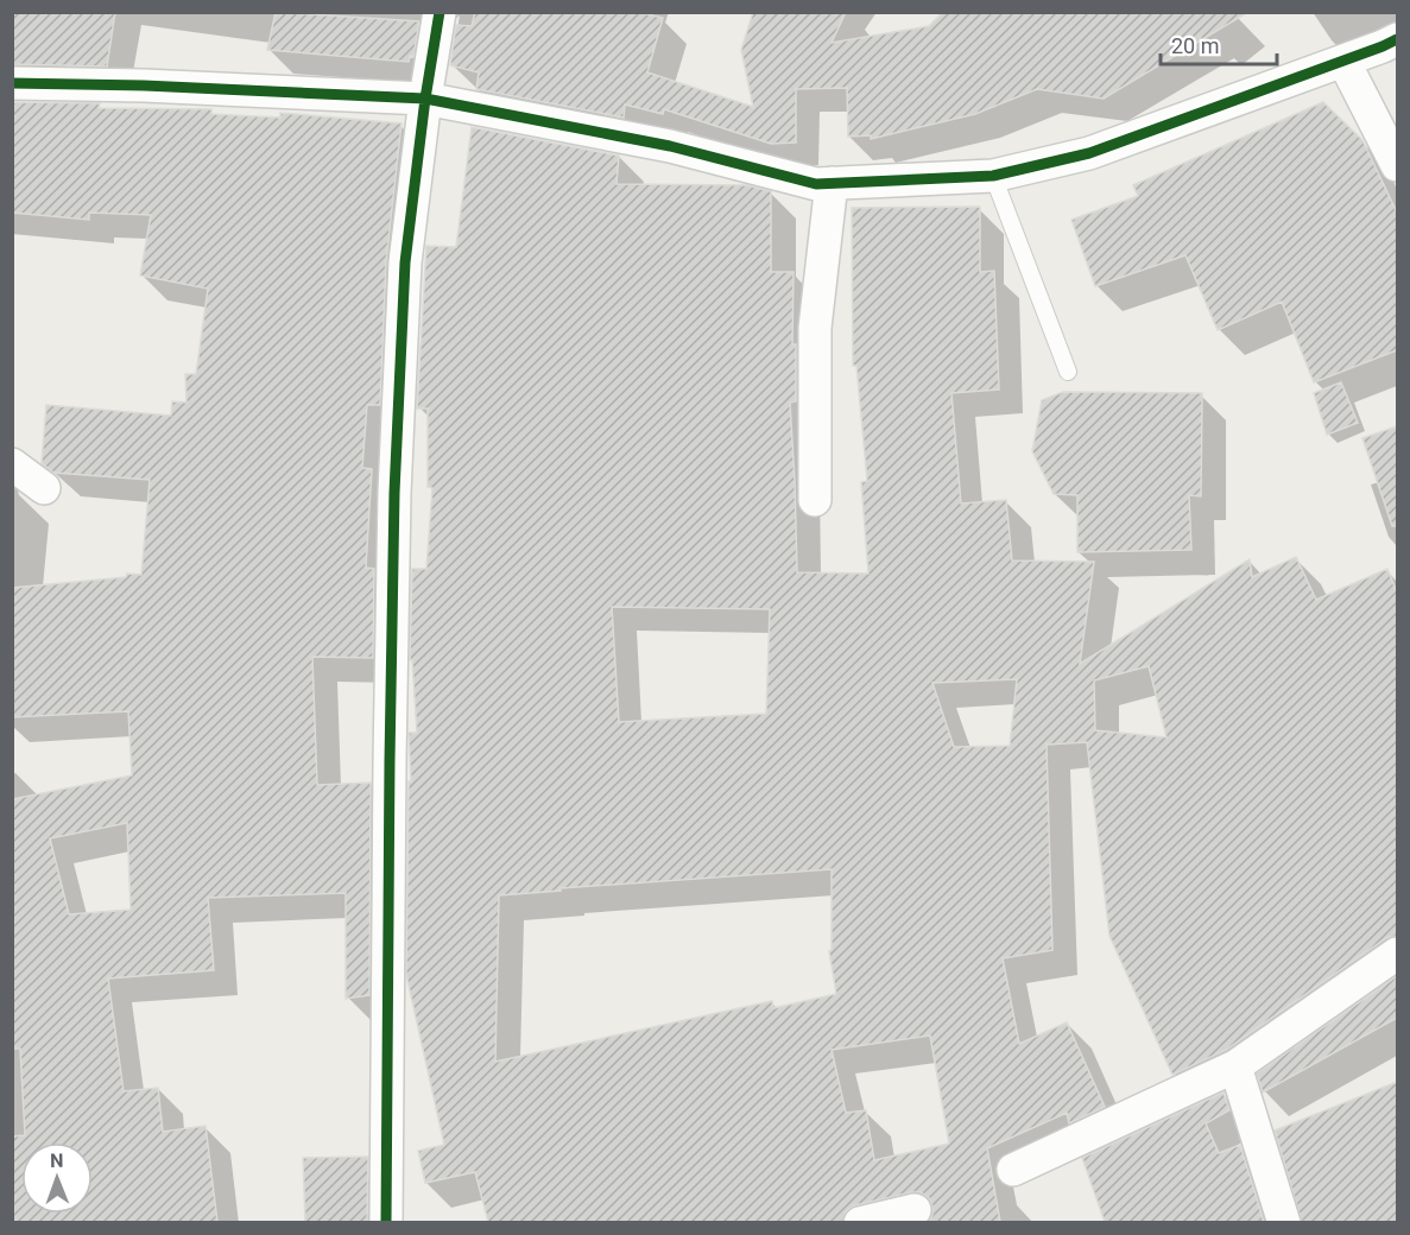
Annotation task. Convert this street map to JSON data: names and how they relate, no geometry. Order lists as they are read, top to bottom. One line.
{"scale_bar":"20 m","north":"top"}
